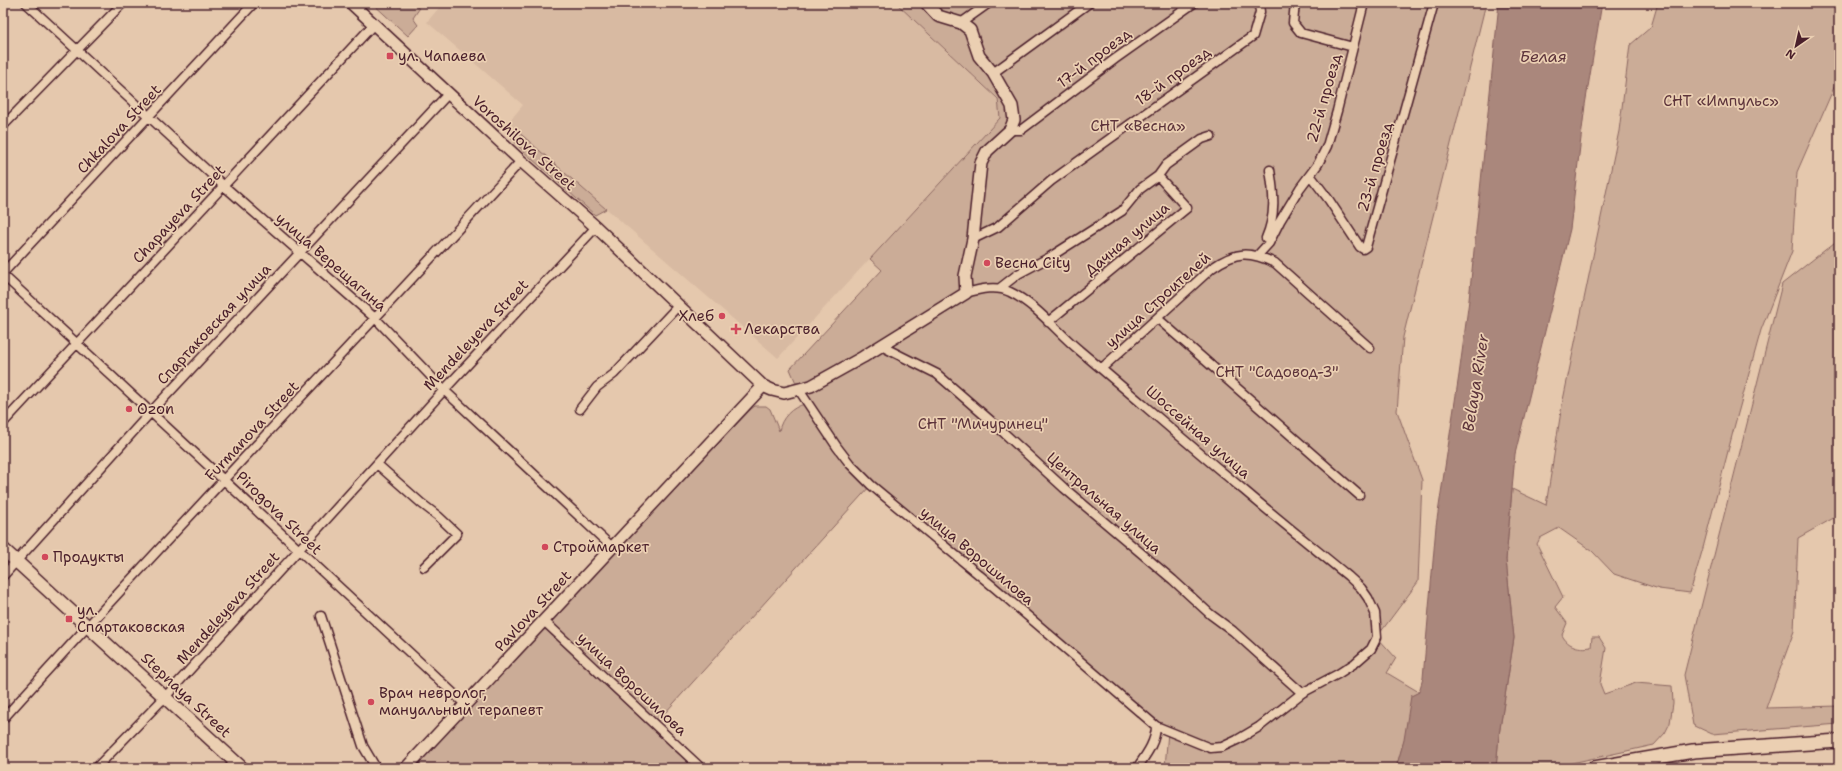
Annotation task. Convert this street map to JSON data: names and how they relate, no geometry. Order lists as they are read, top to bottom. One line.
{"streets":{"main road":["Stepnaya Street"],"street":["17-й проезд","18-й проезд","22-й проезд","Chkalova Street","Voroshilova Street","23-й проезд","Chapayeva Street","Дачная улица","улица Верещагина","улица Строителей","Спартаковская улица","Mendeleyeva Street","Furmanova Street","Шоссейная улица","Центральная улица","Pirogova Street","улица Ворошилова","Pavlova Street"]},"crossings":[["22-й проезд","23-й проезд"],["22-й проезд","улица Строителей"],["Chkalova Street","улица Верещагина"],["Chkalova Street","Pirogova Street"],["Voroshilova Street","Chapayeva Street"],["Voroshilova Street","Спартаковская улица"],["Voroshilova Street","Mendeleyeva Street"],["Voroshilova Street","Furmanova Street"],["Voroshilova Street","Pavlova Street"],["Chapayeva Street","улица Верещагина"],["Chapayeva Street","Pirogova Street"],["Дачная улица","Шоссейная улица"],["улица Верещагина","Спартаковская улица"],["улица Верещагина","Mendeleyeva Street"],["улица Верещагина","Furmanova Street"],["улица Верещагина","Pavlova Street"],["улица Строителей","Шоссейная улица"],["Спартаковская улица","Pirogova Street"],["Спартаковская улица","Stepnaya Street"],["Mendeleyeva Street","Pirogova Street"],["Mendeleyeva Street","Stepnaya Street"],["Furmanova Street","Pirogova Street"],["Furmanova Street","Stepnaya Street"],["Шоссейная улица","улица Ворошилова"],["Центральная улица","улица Ворошилова"],["Pirogova Street","Pavlova Street"],["улица Ворошилова","Pavlova Street"]],"water":["Белая","Belaya River"],"parks":["СНТ «Импульс»","СНТ «Весна»","СНТ \"Садовод-3\"","СНТ \"Мичуринец\""],"places":{"transit":["ул. Чапаева","ул. Спартаковская"],"other":["Весна City","Хлеб","Ozon","Строймаркет","Продукты","Врач невролог, мануальный терапевт"],"health":["Лекарства"]},"north":"bottom left"}
